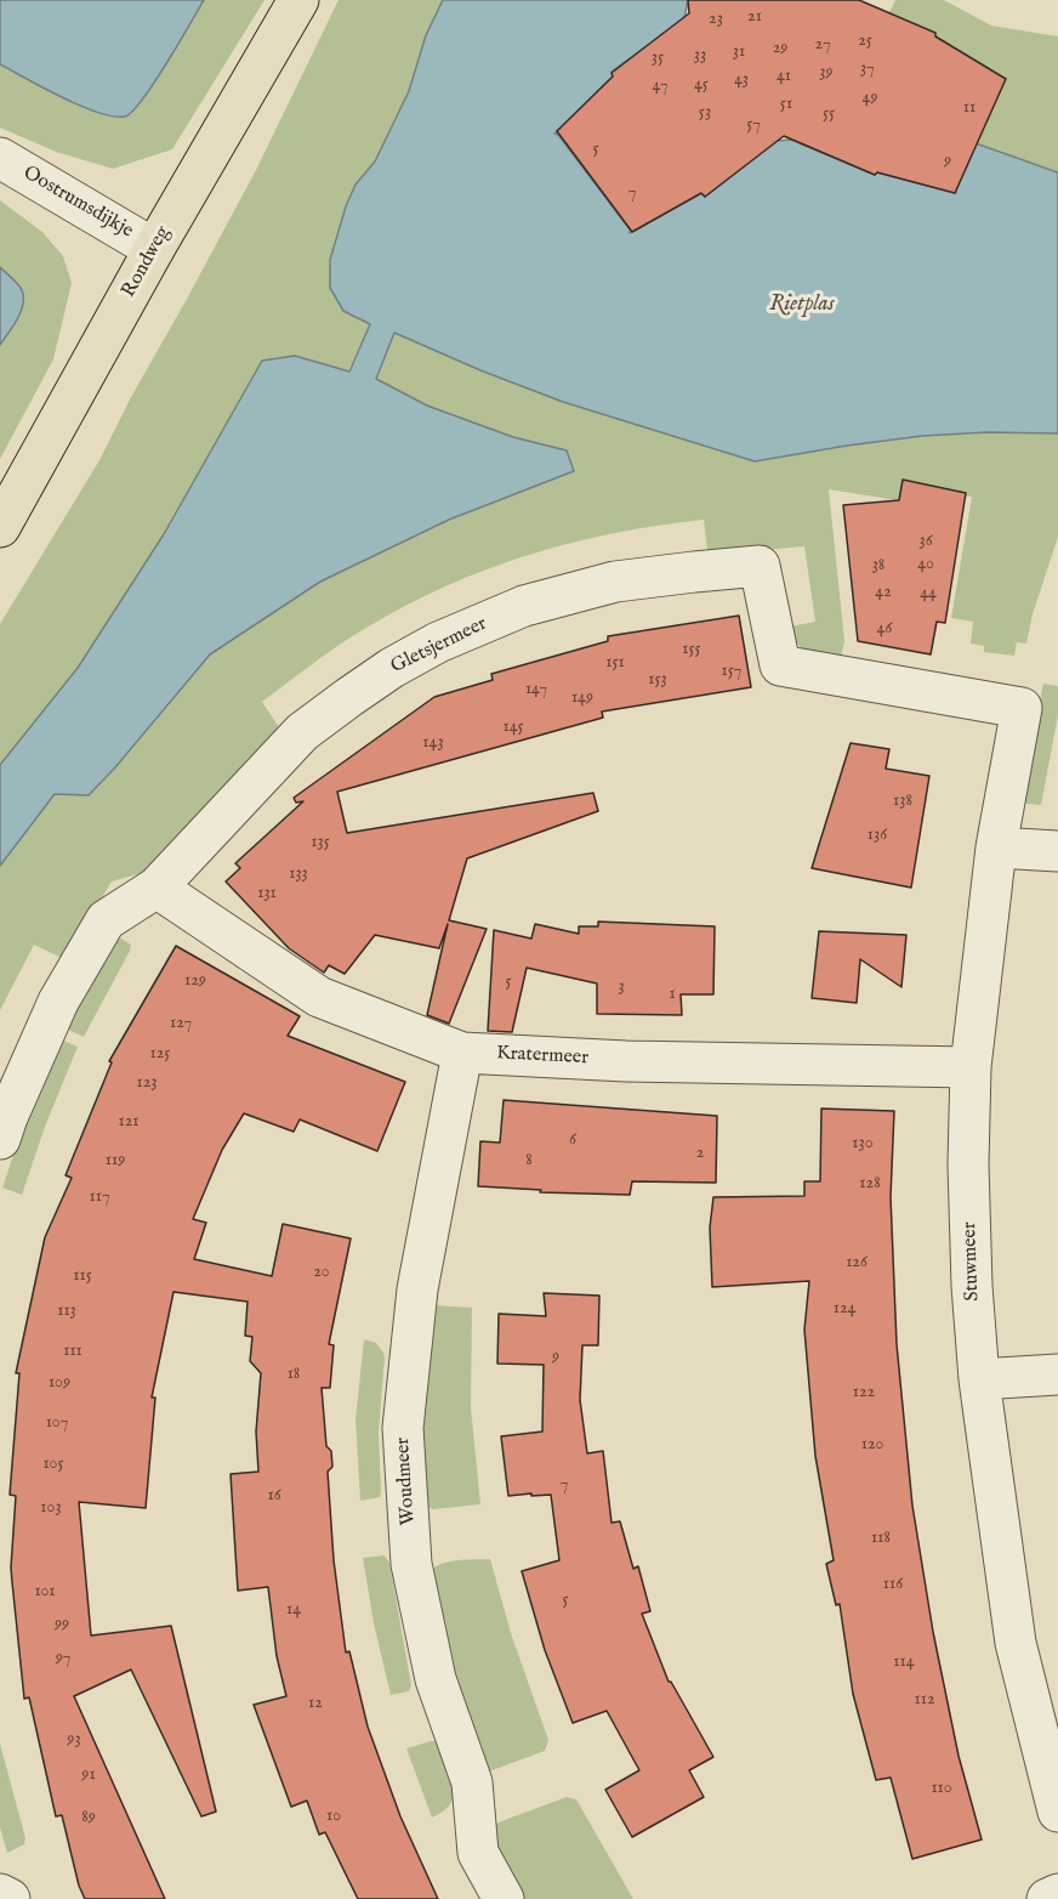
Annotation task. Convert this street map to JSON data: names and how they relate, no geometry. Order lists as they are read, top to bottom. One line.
{"streets":{"main road":["Rondweg"],"street":["Oostrumsdijkje","Gletsjermeer","Kratermeer","Stuwmeer","Woudmeer"]},"crossings":[["Oostrumsdijkje","Rondweg"],["Gletsjermeer","Kratermeer"],["Gletsjermeer","Stuwmeer"],["Kratermeer","Stuwmeer"],["Kratermeer","Woudmeer"]],"water":["Rietplas"],"house_numbers":["21","23","25","27","29","31","33","35","37","39","41","43","45","47","49","51","11","53","55","57","5","9","7","36","40","38","42","44","46","155","151","157","153","147","149","145","143","138","136","135","133","131","129","5","3","1","127","125","123","121","6","130","2","119","8","128","117","126","20","115","124","113","111","9","18","109","122","107","120","105","7","16","103","118","116","101","5","14","99","97","114","112","12","93","91","110","10","89"]}
